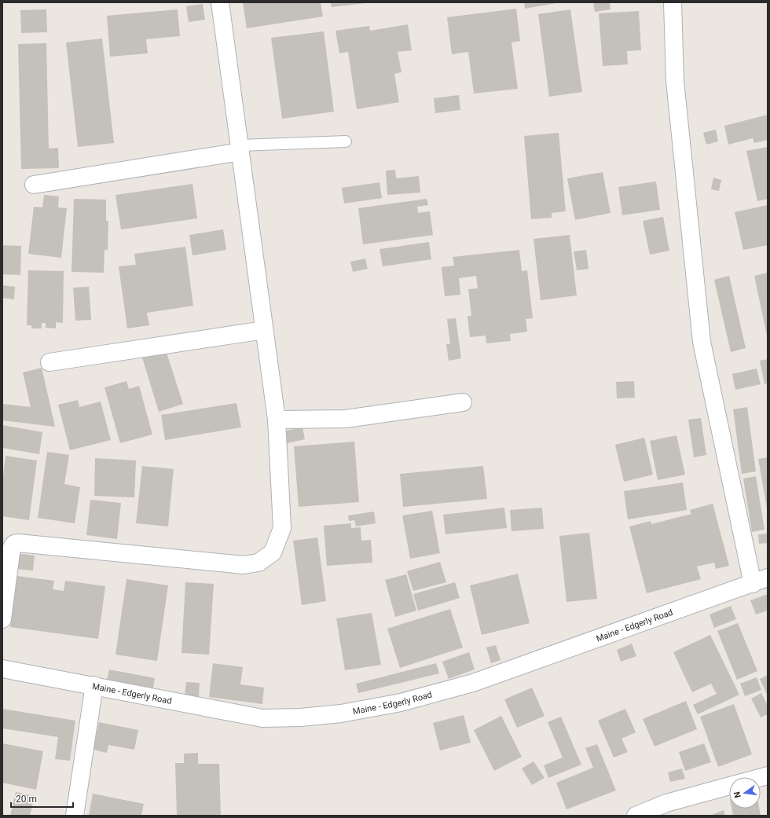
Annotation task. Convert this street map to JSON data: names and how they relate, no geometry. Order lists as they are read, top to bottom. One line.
{"streets":{"street":["Maine - Edgerly Road"]},"scale_bar":"20 m","north":"left"}
